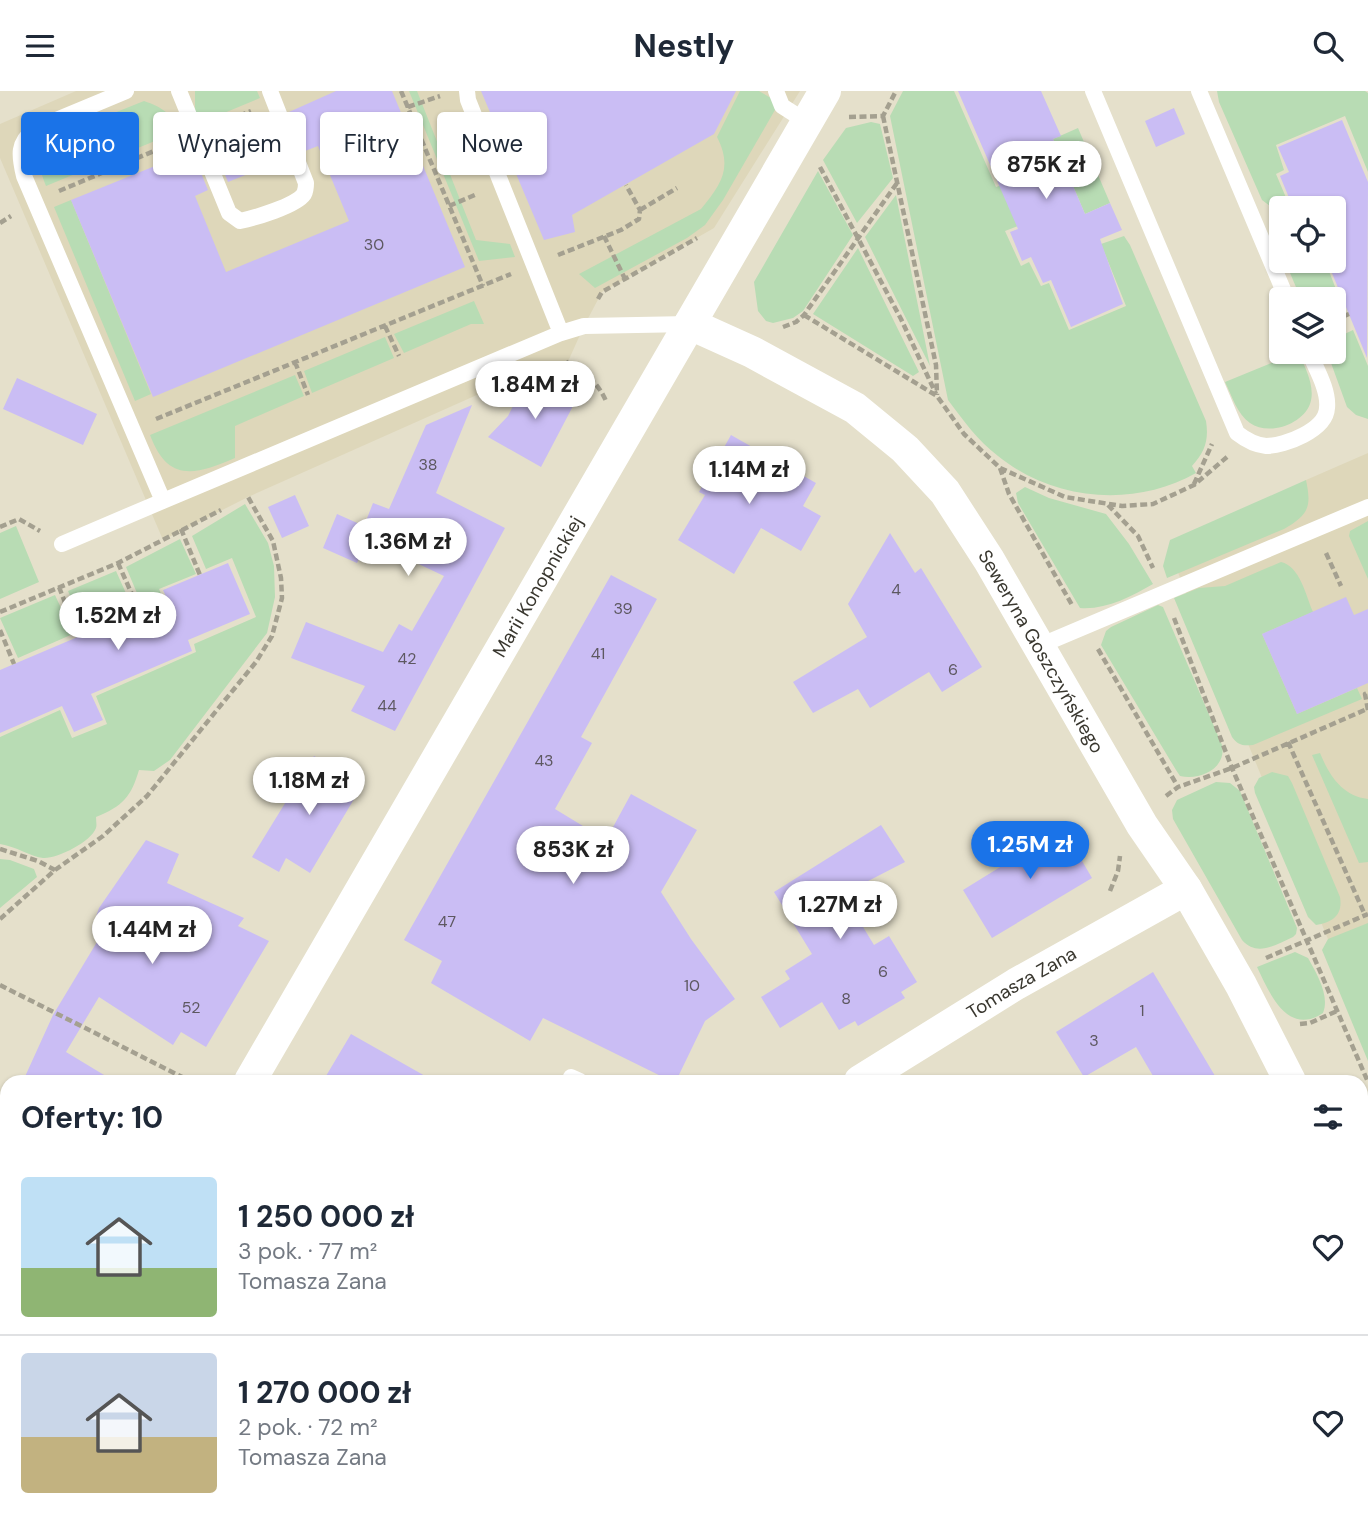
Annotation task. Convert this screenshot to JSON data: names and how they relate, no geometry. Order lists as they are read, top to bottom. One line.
{"streets":{"street":["Marii Konopnickiej","Seweryna Goszczyńskiego","Tomasza Zana"]},"crossings":[["Marii Konopnickiej","Seweryna Goszczyńskiego"],["Seweryna Goszczyńskiego","Tomasza Zana"]],"house_numbers":["30","38","4","39","41","42","6","44","43","47","6","10","8","52","1","3"],"page":{"header":"Nestly","chip":["Kupno","Wynajem","Filtry","Nowe"],"price":["875K zł","1.84M zł","1.14M zł","1.36M zł","1.52M zł","1.18M zł","1.25M zł","853K zł","1.27M zł","1.44M zł"],"heading":"Oferty: 10","list":[{"name":"1 250 000 zł","note":"3 pok. · 77 m² · Tomasza Zana"},{"name":"1 270 000 zł","note":"2 pok. · 72 m² · Tomasza Zana"}]}}
